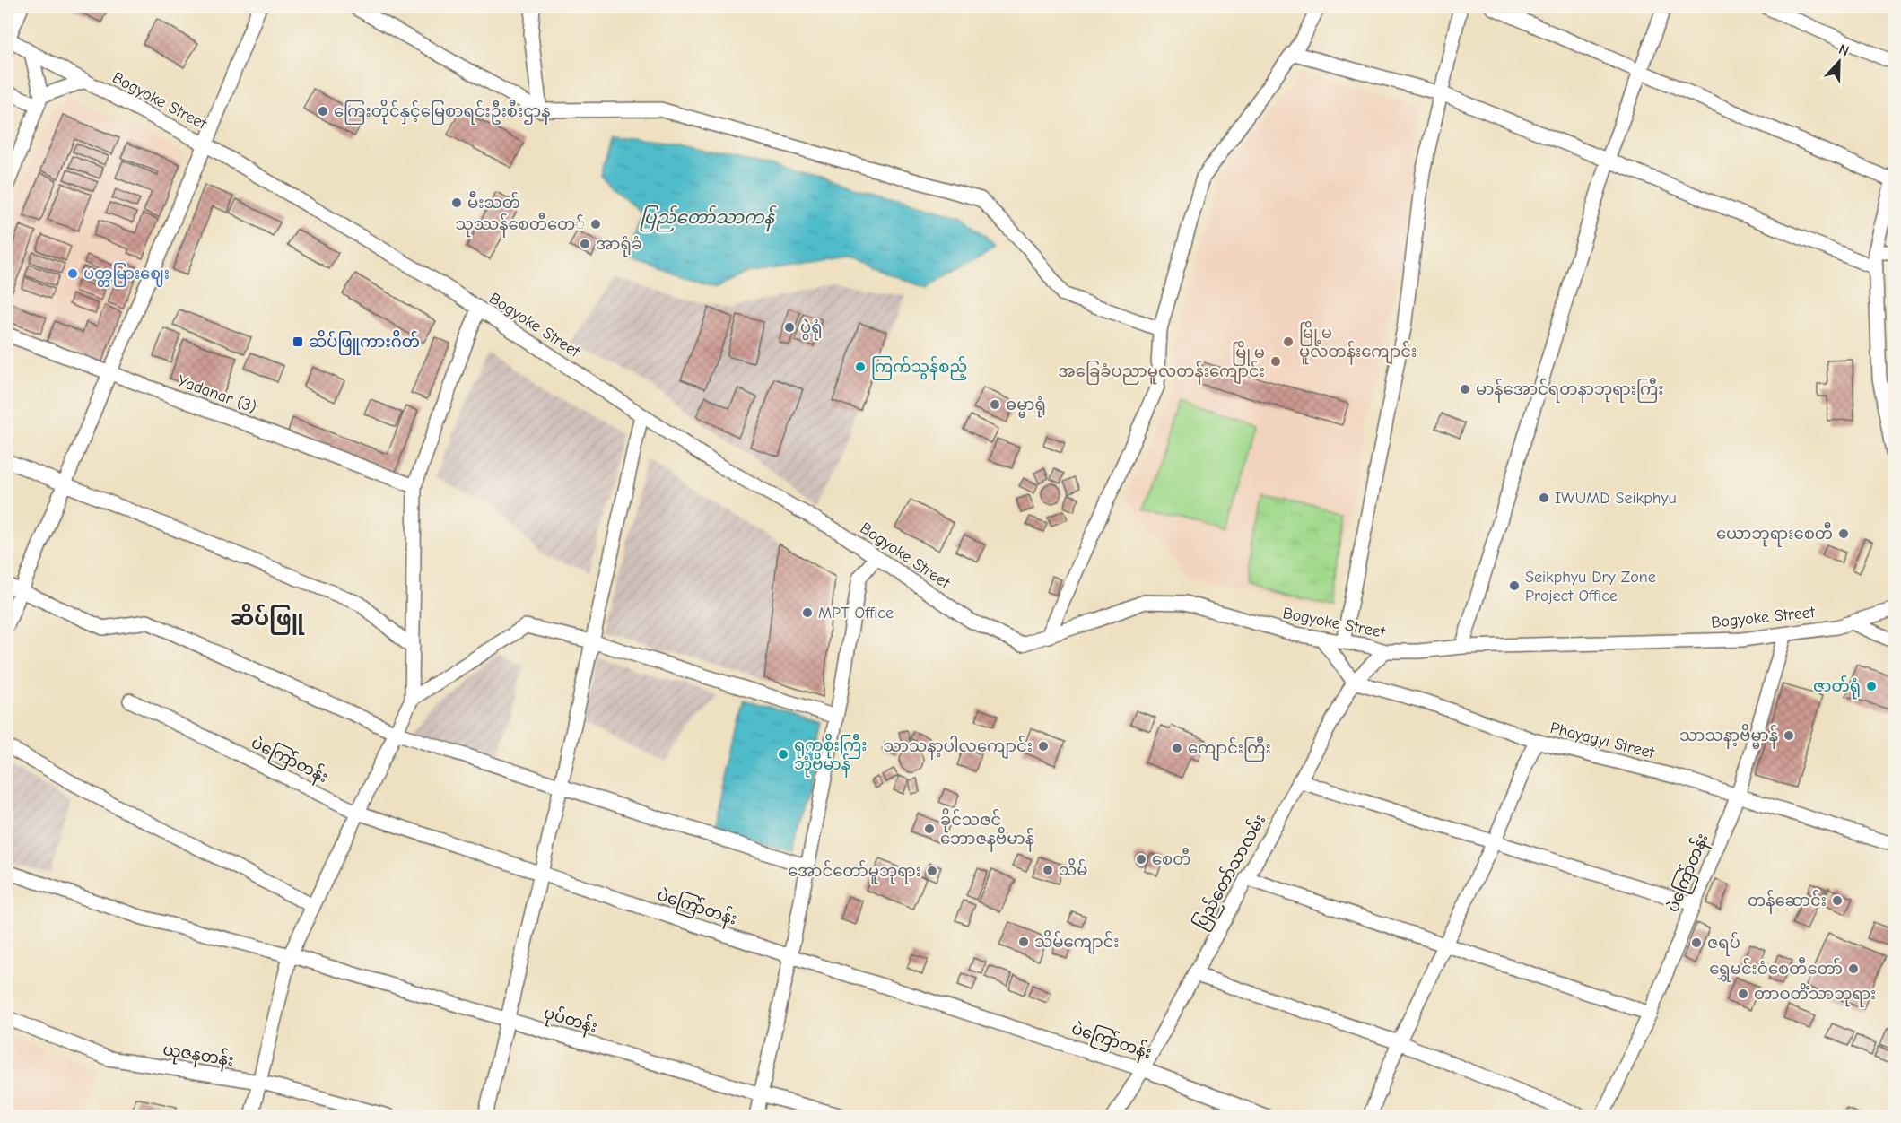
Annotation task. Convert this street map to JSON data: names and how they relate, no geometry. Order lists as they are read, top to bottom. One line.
{"streets":{"street":["Bogyoke Street","Yadanar (3)","Phayagyi Street","ပဲကြော်တန်း","ပြည်တော်သာလမ်း","ပုပ်တန်း","ယုဇနတန်း"]},"crossings":[["Bogyoke Street","ပဲကြော်တန်း"],["Bogyoke Street","ပြည်တော်သာလမ်း"],["Phayagyi Street","ပဲကြော်တန်း"],["Phayagyi Street","ပြည်တော်သာလမ်း"],["ပဲကြော်တန်း","ပြည်တော်သာလမ်း"]],"districts":["ဆိပ်ဖြူ"],"water":["ပြည်တော်သာကန်"],"places":{"other":["ကြေးတိုင်နှင့်မြေစာရင်းဦးစီးဌာန","မီးသတ်","သုဿန်စေတီတေ်","အာရုံခံ","ပတ္တမြားဈေး","ပွဲရုံ","မြို့မ မူလတန်းကျောင်း","မြို့မ အခြေခံပညာမူလတန်းကျောင်း","ကြက်သွန်စည့်","မာန်အောင်ရတနာဘုရားကြီး","ဓမ္မာရုံ","IWUMD Seikphyu","ယောဘုရားစေတီ","Seikphyu Dry Zone Project Office","MPT Office","ဇာတ်ရုံ","သာသနာ့ဗိမ္မာန်","သာသနာ့ပါလကျောင်း","ကျောင်းကြီး","ရုက္ခစိုးကြီး ဘုံဗိမာန်","ခိုင်သဇင် ဘောဇနဗိမာန်","စေတီ","သိမ်","အောင်တော်မူဘုရား","တန်ဆောင်း","သိမ်ကျောင်း","ဇရပ်","ရွှေမင်းဝံစေတီတော်","တာဝတိံသာဘုရား"],"transit":["ဆိပ်ဖြူကားဂိတ်"]},"north":"top"}
